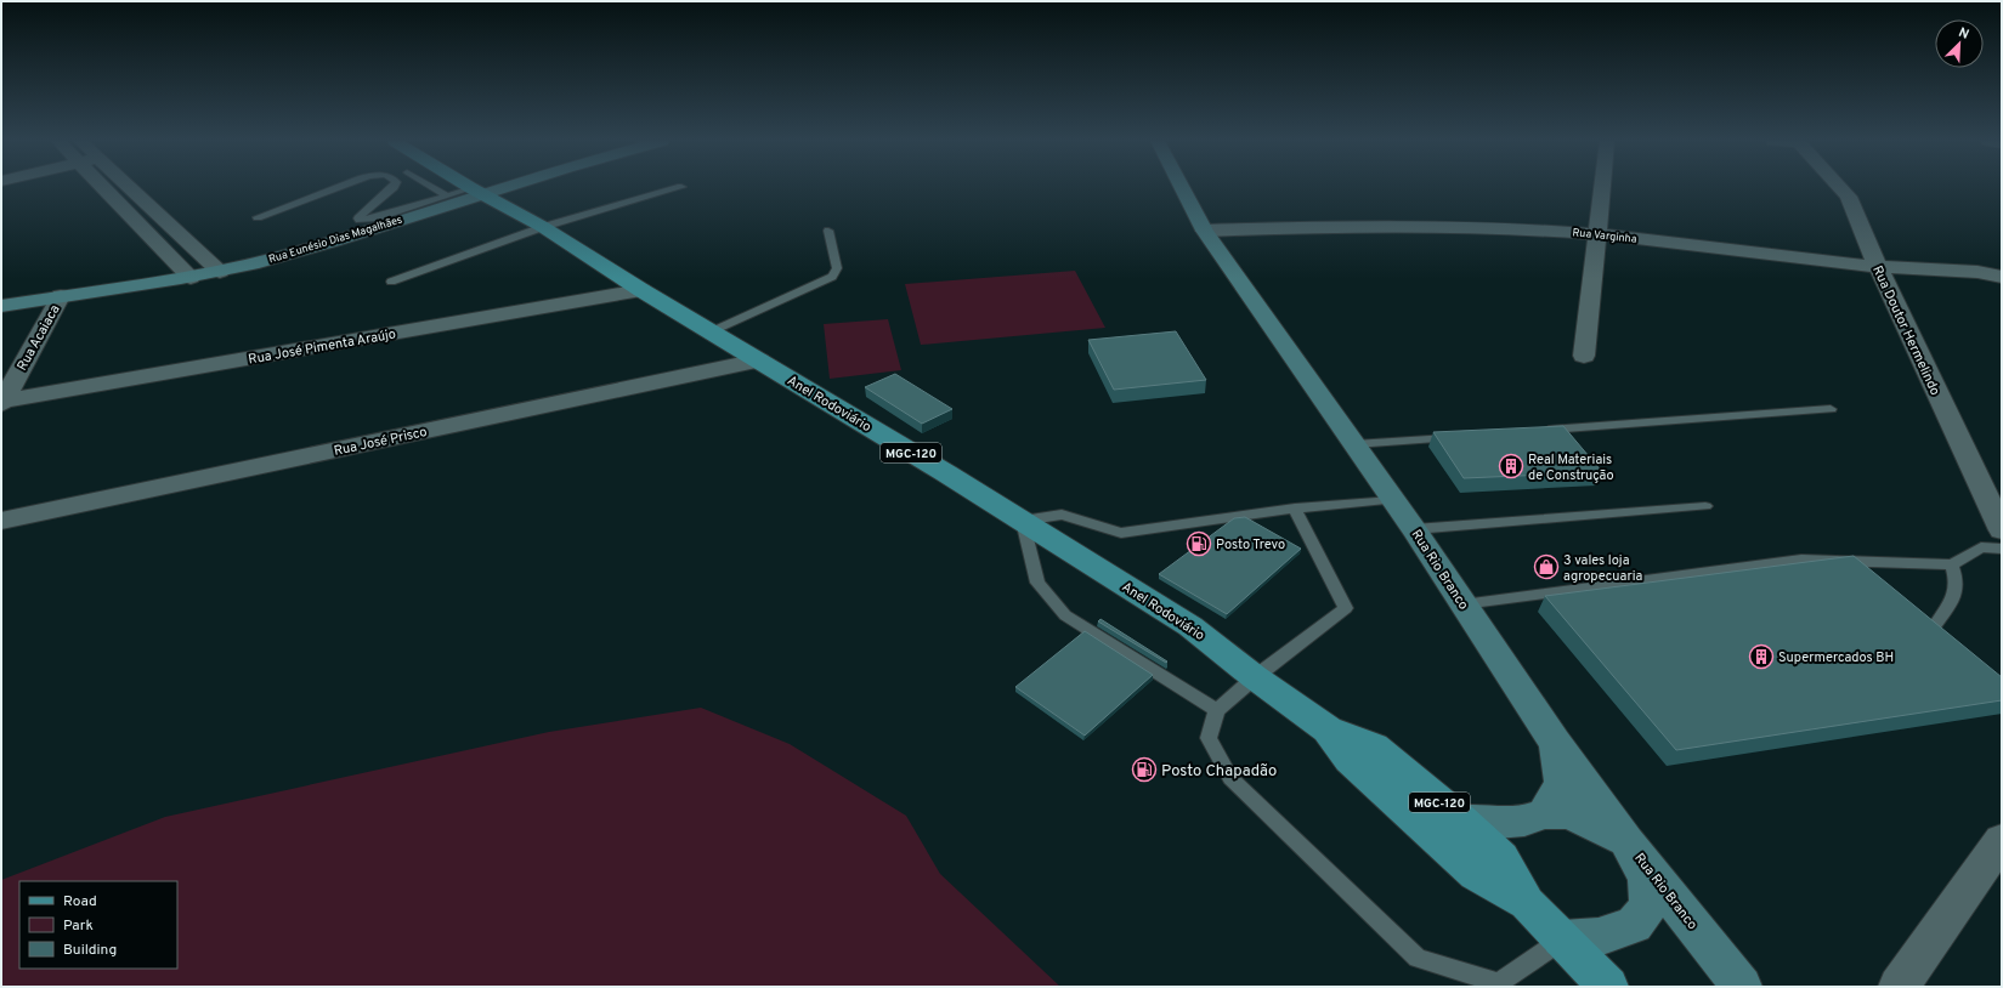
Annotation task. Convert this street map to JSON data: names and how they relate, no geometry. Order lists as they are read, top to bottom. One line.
{"streets":{"main road":["Rua Eunésio Dias Magalhães","Anel Rodoviário","MGC-120","Rua Rio Branco"],"street":["Rua Varginha","Rua Doutor Hermelindo","Rua Acaiaca","Rua José Pimenta Araújo","Rua José Prisco"]},"crossings":[["Rua Varginha","Rua Doutor Hermelindo"],["Rua Varginha","Rua Rio Branco"],["Rua Eunésio Dias Magalhães","Rua Acaiaca"],["Rua Eunésio Dias Magalhães","Anel Rodoviário"],["Rua Acaiaca","Rua José Pimenta Araújo"],["Rua José Pimenta Araújo","Anel Rodoviário"],["Anel Rodoviário","Rua José Prisco"]],"places":{"building":["Real Materiais de Construção","Supermercados BH"],"fuel station":["Posto Trevo","Posto Chapadão"],"shop":["3 vales loja agropecuaria"]},"legend":["Road","Park","Building"],"north":"top right"}
